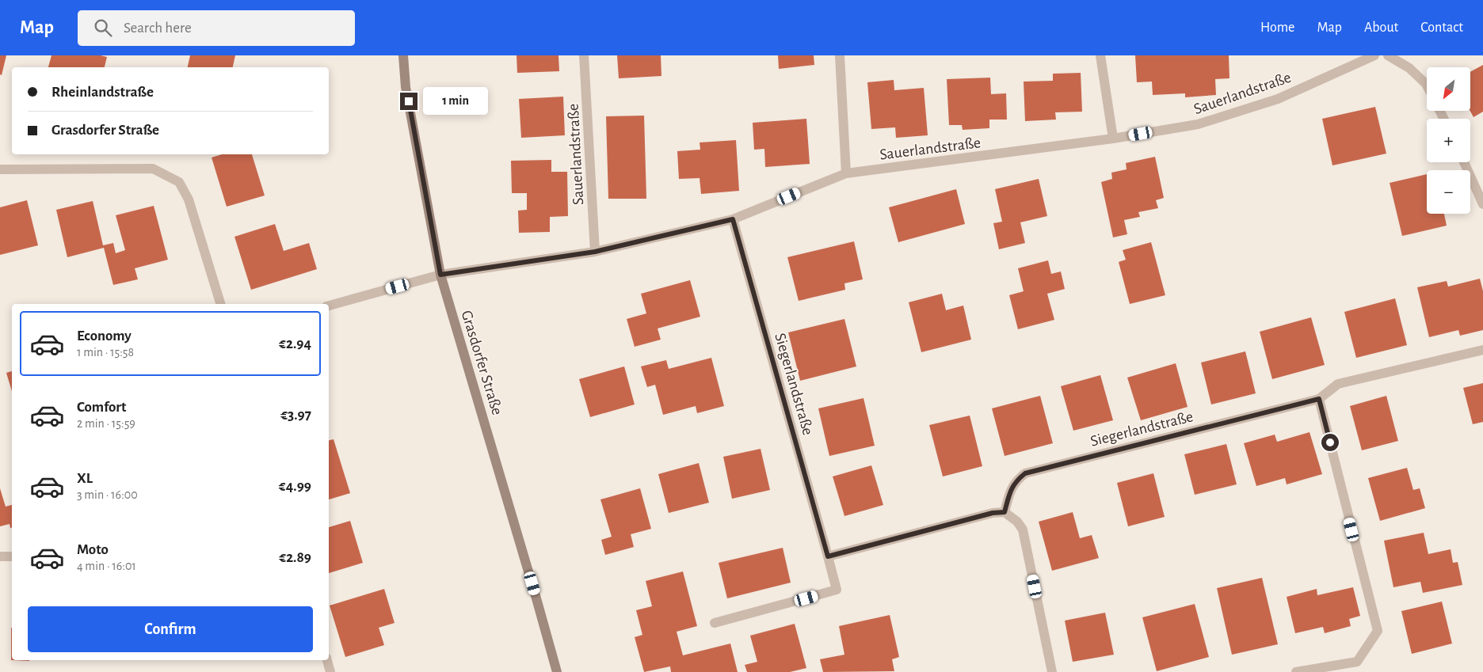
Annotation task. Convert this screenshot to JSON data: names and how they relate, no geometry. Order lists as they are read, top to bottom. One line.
{"streets":{"street":["Sauerlandstraße","Grasdorfer Straße","Siegerlandstraße"]},"crossings":[["Sauerlandstraße","Grasdorfer Straße"],["Sauerlandstraße","Siegerlandstraße"]],"north":"bottom left","page":{"header":"Map","search":"Search here","nav":["Home","Map","About","Contact"],"map_buttons":["+","−"],"banner":["Rheinlandstraße","Grasdorfer Straße"],"bubble":"1 min","list":[{"name":"Economy","note":"1 min · 15:58","value":"€2.94"},{"name":"Comfort","note":"2 min · 15:59","value":"€3.97"},{"name":"XL","note":"3 min · 16:00","value":"€4.99"},{"name":"Moto","note":"4 min · 16:01","value":"€2.89"}],"buttons":"Confirm"}}
